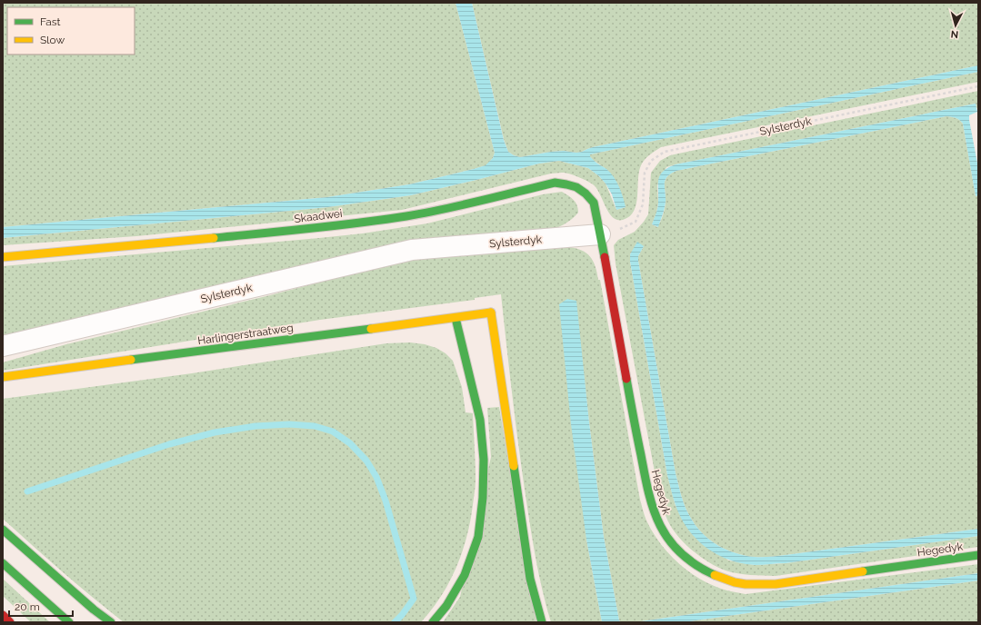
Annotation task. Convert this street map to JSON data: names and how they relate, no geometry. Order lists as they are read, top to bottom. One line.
{"streets":{"main road":["Skaadwei","Harlingerstraatweg","Hegedyk"],"street":["Sylsterdyk"]},"crossings":[["Sylsterdyk","Skaadwei"],["Sylsterdyk","Hegedyk"],["Skaadwei","Hegedyk"]],"legend":["Fast","Slow"],"scale_bar":"20 m","north":"bottom"}
